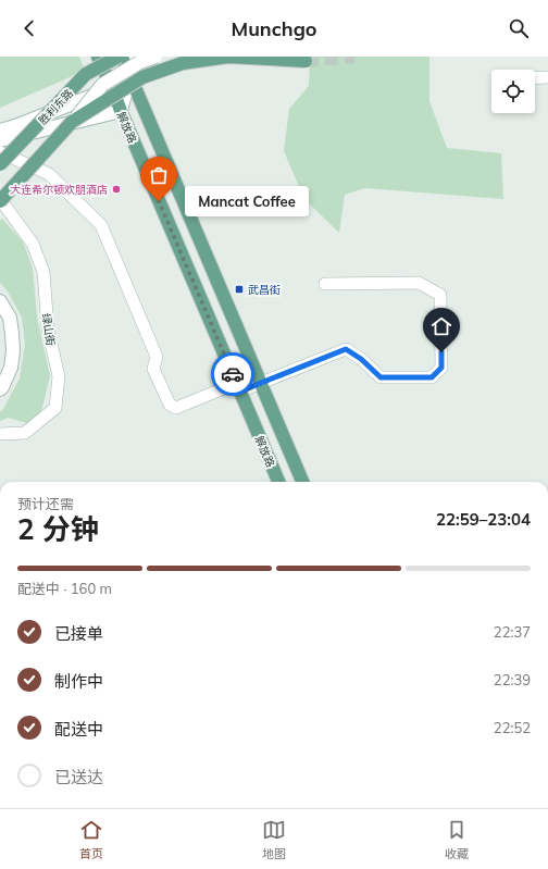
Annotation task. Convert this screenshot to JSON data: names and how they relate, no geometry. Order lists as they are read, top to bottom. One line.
{"streets":{"main road":["胜利东路","解放路"],"street":["绿山街"]},"places":{"other":["大连希尔顿欢朋酒店","Mancat Coffee"],"transit":["武昌街"]},"page":{"header":"Munchgo","bubble":"Mancat Coffee","heading":["2 分钟","预计还需","22:59–23:04"],"bar":"配送中 · 160 m","list":[["已接单","22:37"],["制作中","22:39"],["配送中","22:52"],"已送达"],"tabs":["首页","地图","收藏"]}}
